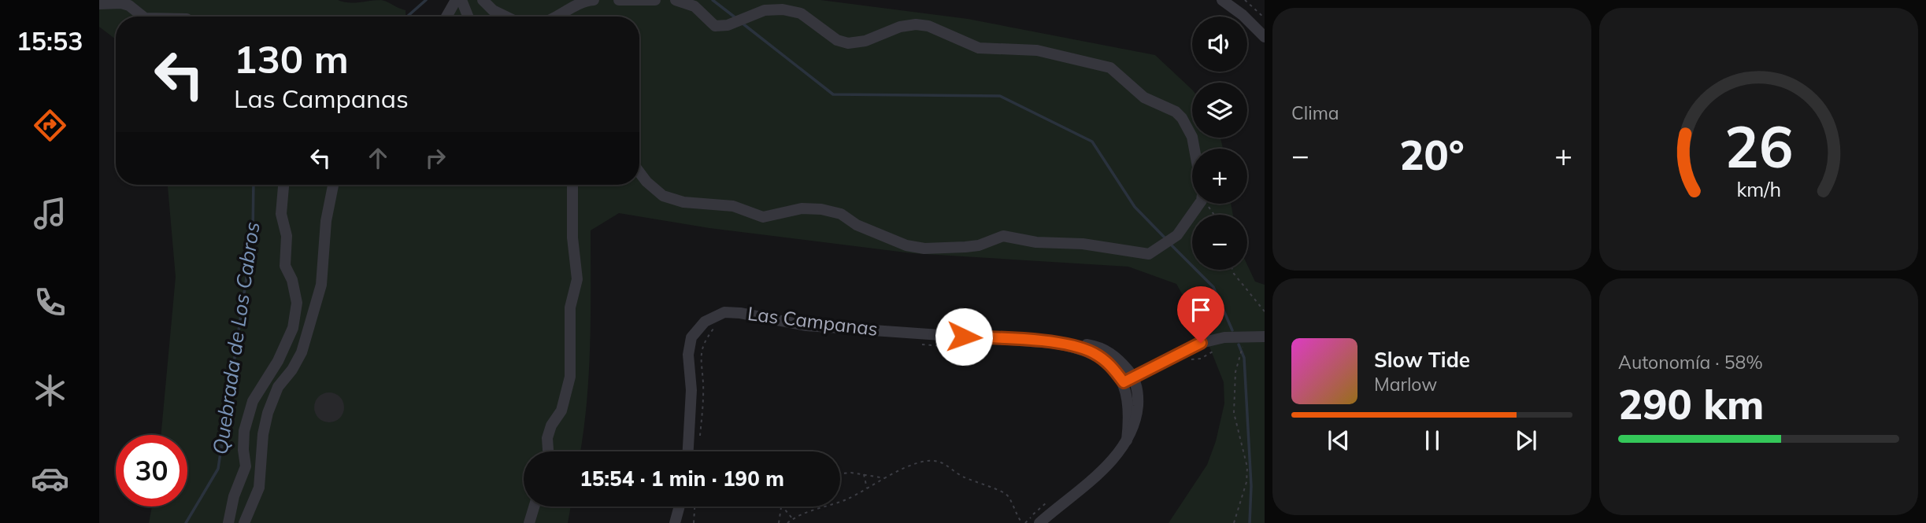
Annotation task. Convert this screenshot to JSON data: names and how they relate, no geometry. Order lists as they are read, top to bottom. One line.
{"streets":{"street":["Las Campanas"]},"water":["Quebrada de Los Cabros"],"page":{"tabs":"15:53","tile":["Clima",["Autonomía · 58%","290 km"]],"map_buttons":["+","−"],"turn":["130 m","Las Campanas"],"heat":["−","20°","+"],"song":["Slow Tide","Marlow"],"limit":"30","trip":"15:54 · 1 min · 190 m","gauge":["26","km/h"]}}
